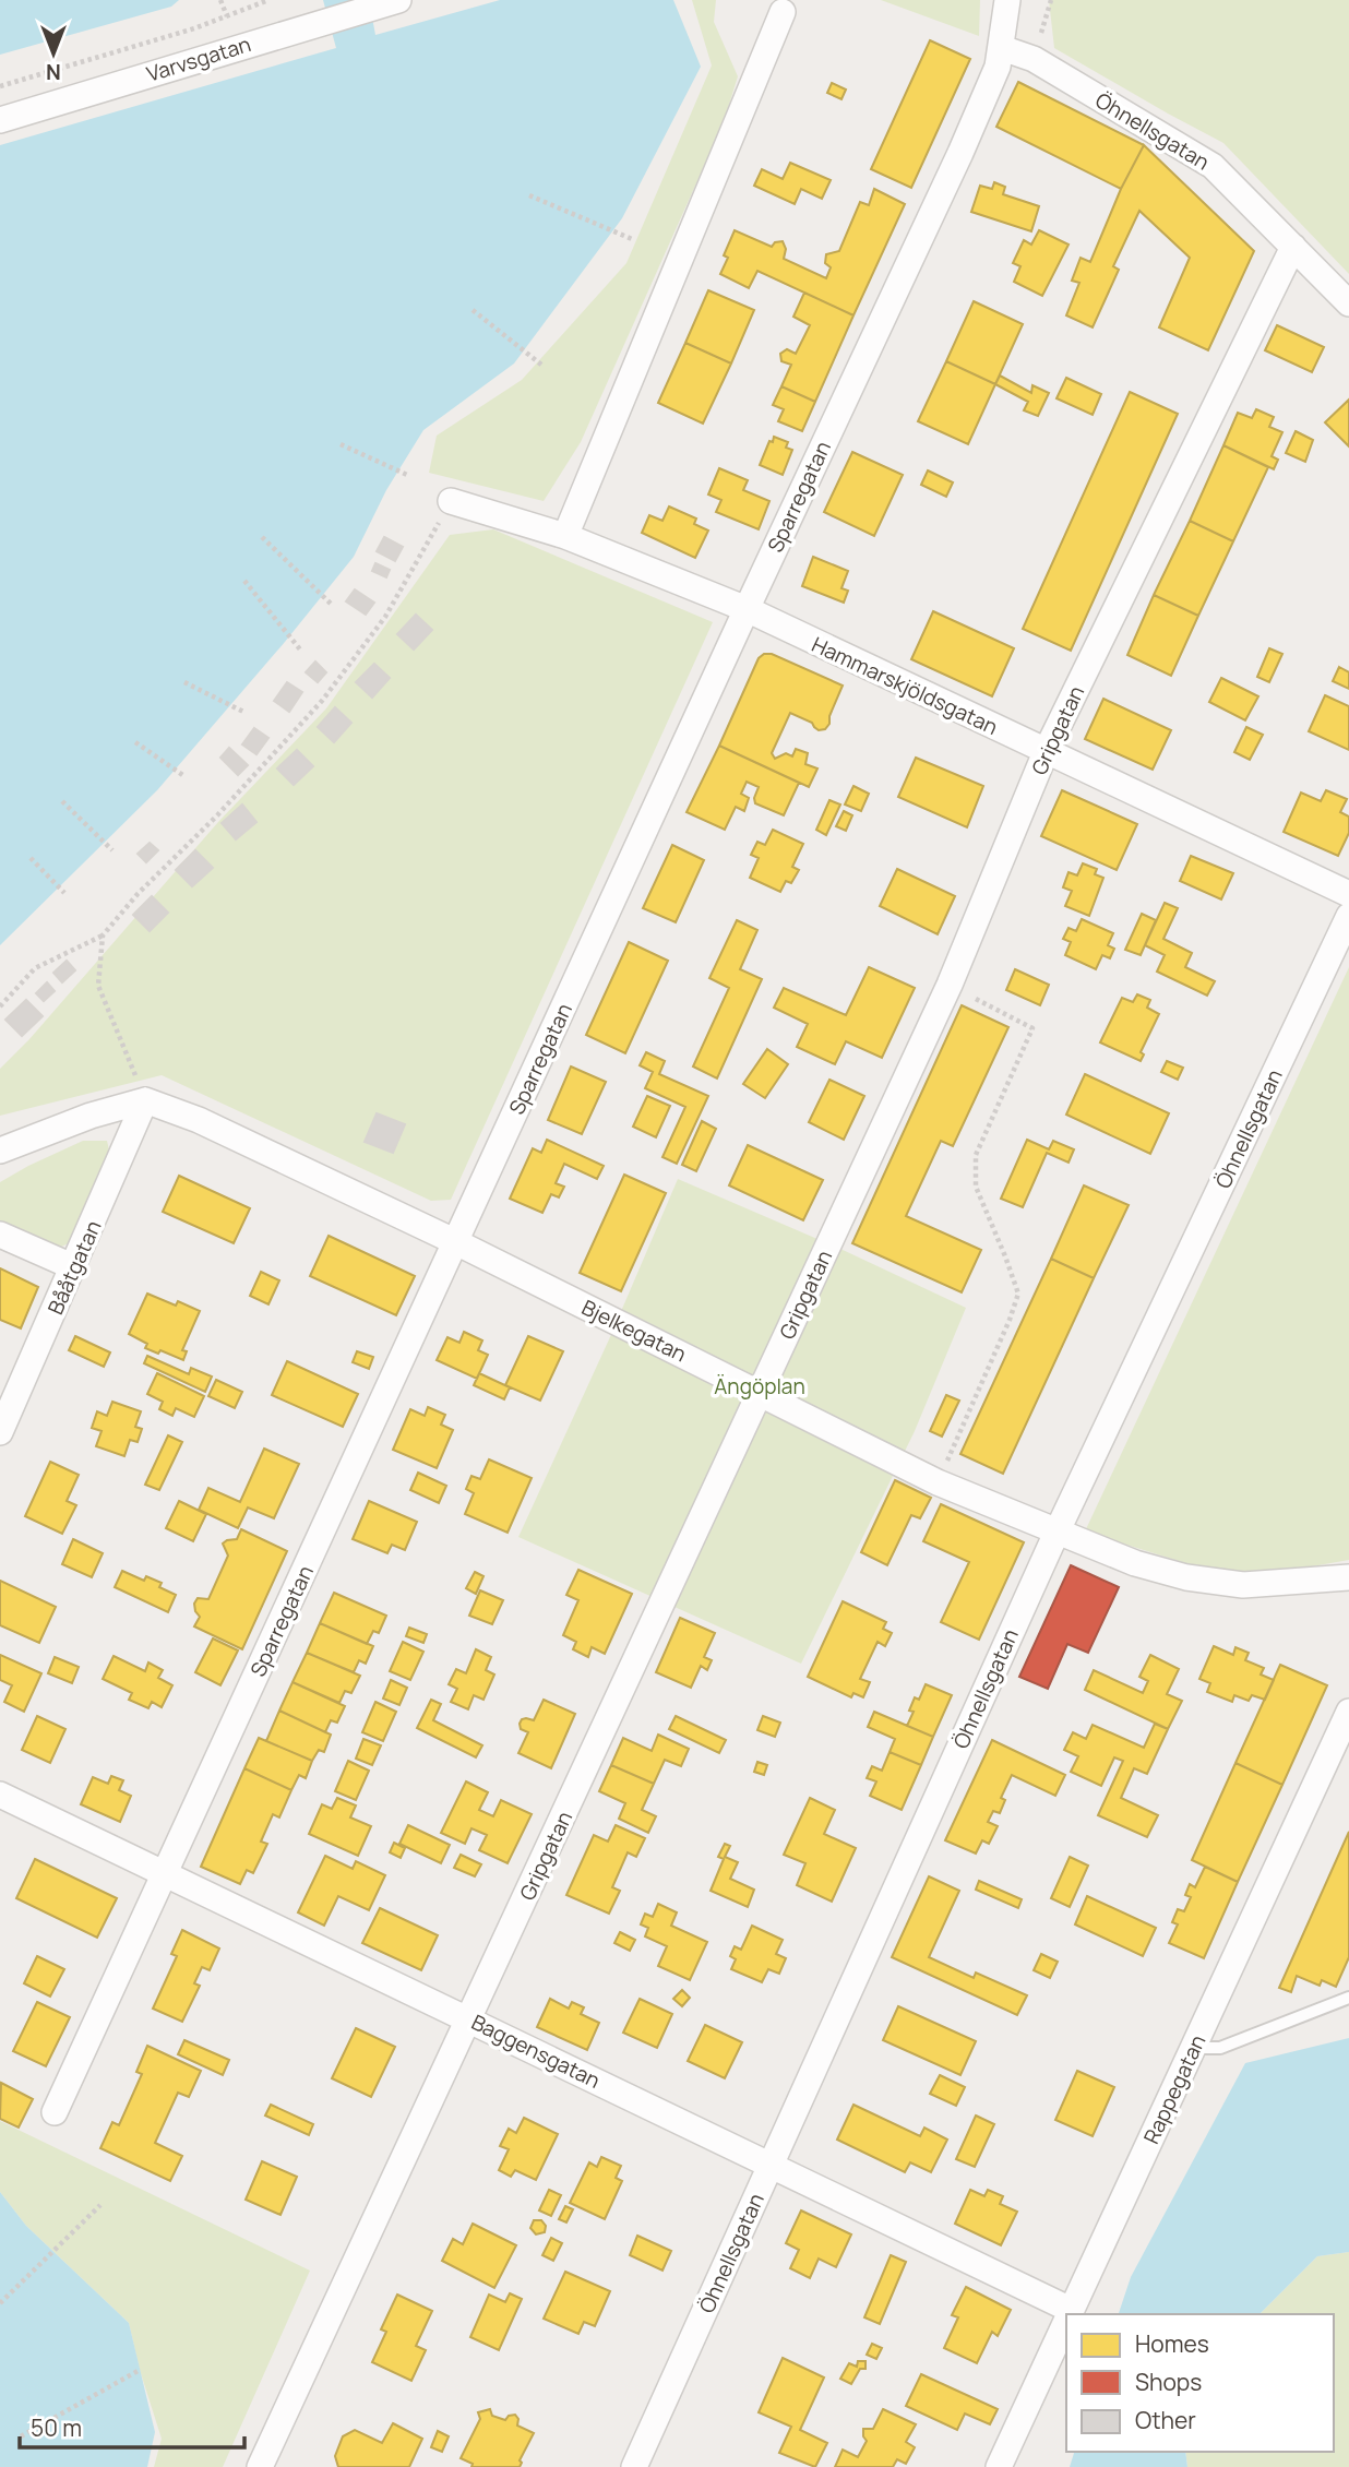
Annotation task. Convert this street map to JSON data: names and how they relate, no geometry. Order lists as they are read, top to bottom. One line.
{"streets":{"street":["Varvsgatan","Öhnellsgatan","Sparregatan","Hammarskjöldsgatan","Gripgatan","Bååtgatan","Bjelkegatan","Baggensgatan","Rappegatan"]},"crossings":[["Öhnellsgatan","Sparregatan"],["Öhnellsgatan","Gripgatan"],["Öhnellsgatan","Bjelkegatan"],["Öhnellsgatan","Baggensgatan"],["Sparregatan","Hammarskjöldsgatan"],["Sparregatan","Bjelkegatan"],["Sparregatan","Baggensgatan"],["Hammarskjöldsgatan","Gripgatan"],["Gripgatan","Bjelkegatan"],["Gripgatan","Baggensgatan"],["Bååtgatan","Bjelkegatan"],["Baggensgatan","Rappegatan"]],"parks":["Ängöplan"],"legend":["Homes","Shops","Other"],"scale_bar":"50 m","north":"bottom"}
